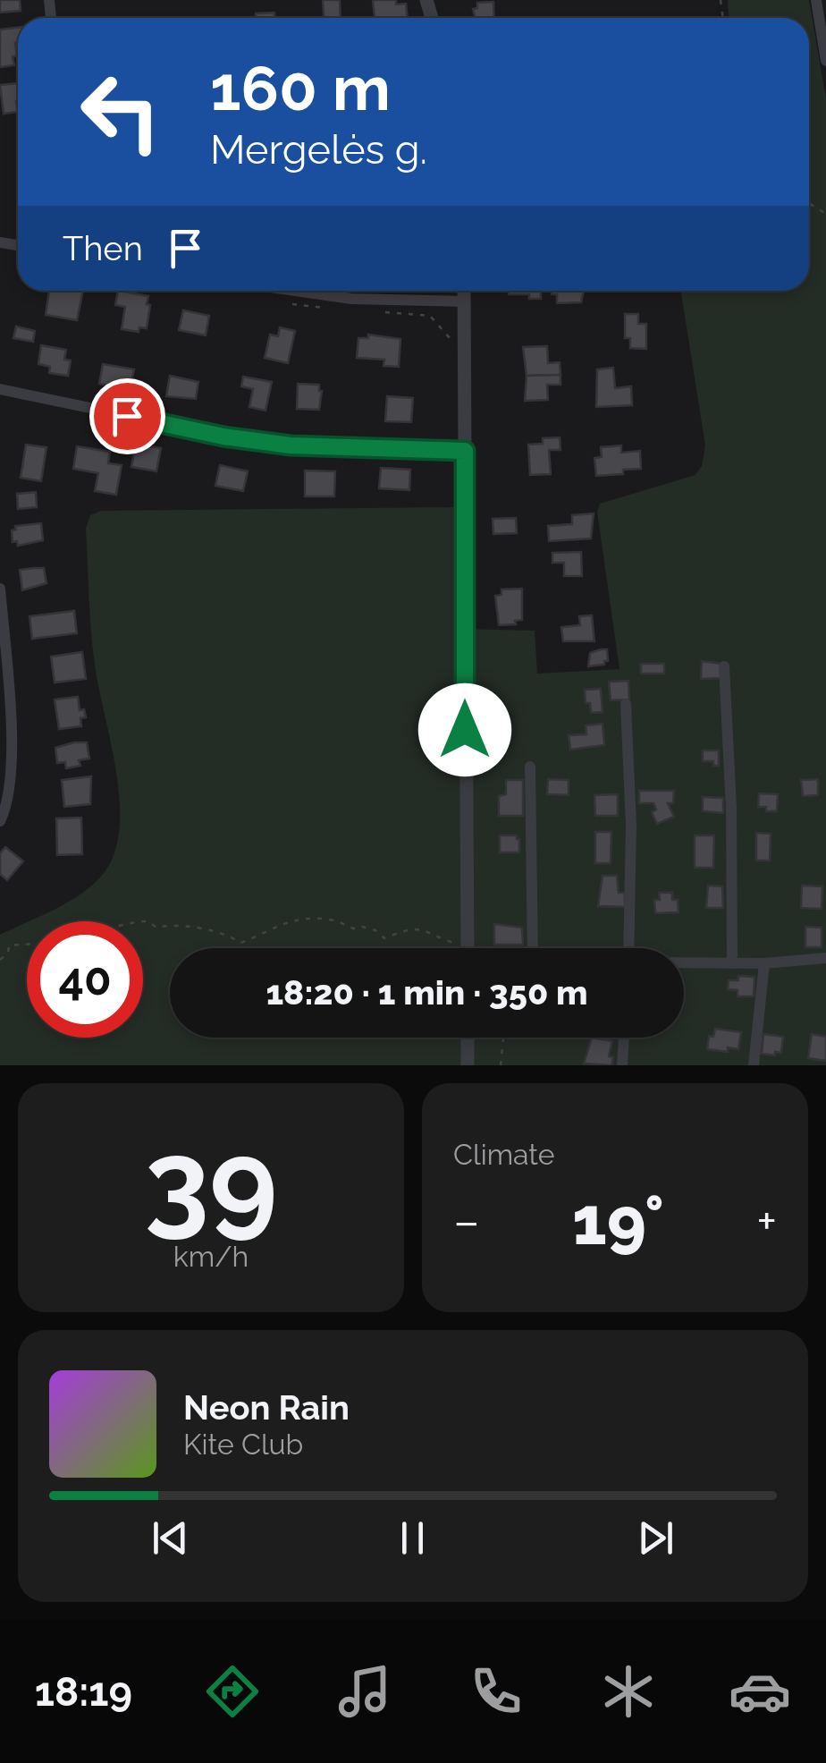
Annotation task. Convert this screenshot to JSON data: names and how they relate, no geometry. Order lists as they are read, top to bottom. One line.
{"page":{"turn":["160 m","Mergelės g."],"then":"Then","limit":"40","trip":"18:20 · 1 min · 350 m","tile":[["39","km/h"],"Climate"],"heat":["−","19°","+"],"song":["Neon Rain","Kite Club"],"tabs":"18:19"}}
